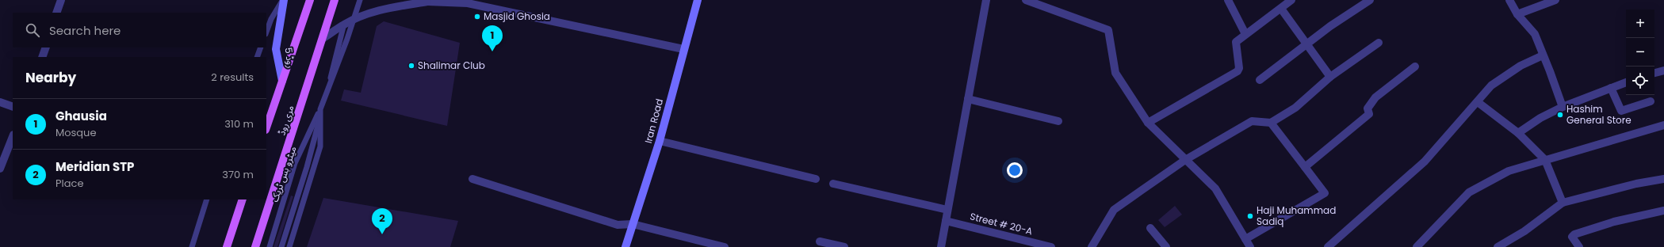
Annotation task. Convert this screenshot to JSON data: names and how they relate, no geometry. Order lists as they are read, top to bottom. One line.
{"streets":{"main road":["روڈ 5","مری روڈ","Iran Road"],"street":["Street # 20-A"],"lane":["میٹرو بس ٹریک"]},"crossings":[["روڈ 5","مری روڈ"]],"places":["Masjid Ghosia","Shalimar Club","Hashim General Store","Haji Muhammad Sadiq"],"page":{"map_buttons":["+","−"],"search":"Search here","pins":["1","2"],"heading":["Nearby","2 results"],"list":[{"mark":"1","name":"Ghausia","note":"Mosque","value":"310 m"},{"mark":"2","name":"Meridian STP","note":"Place","value":"370 m"}]}}
